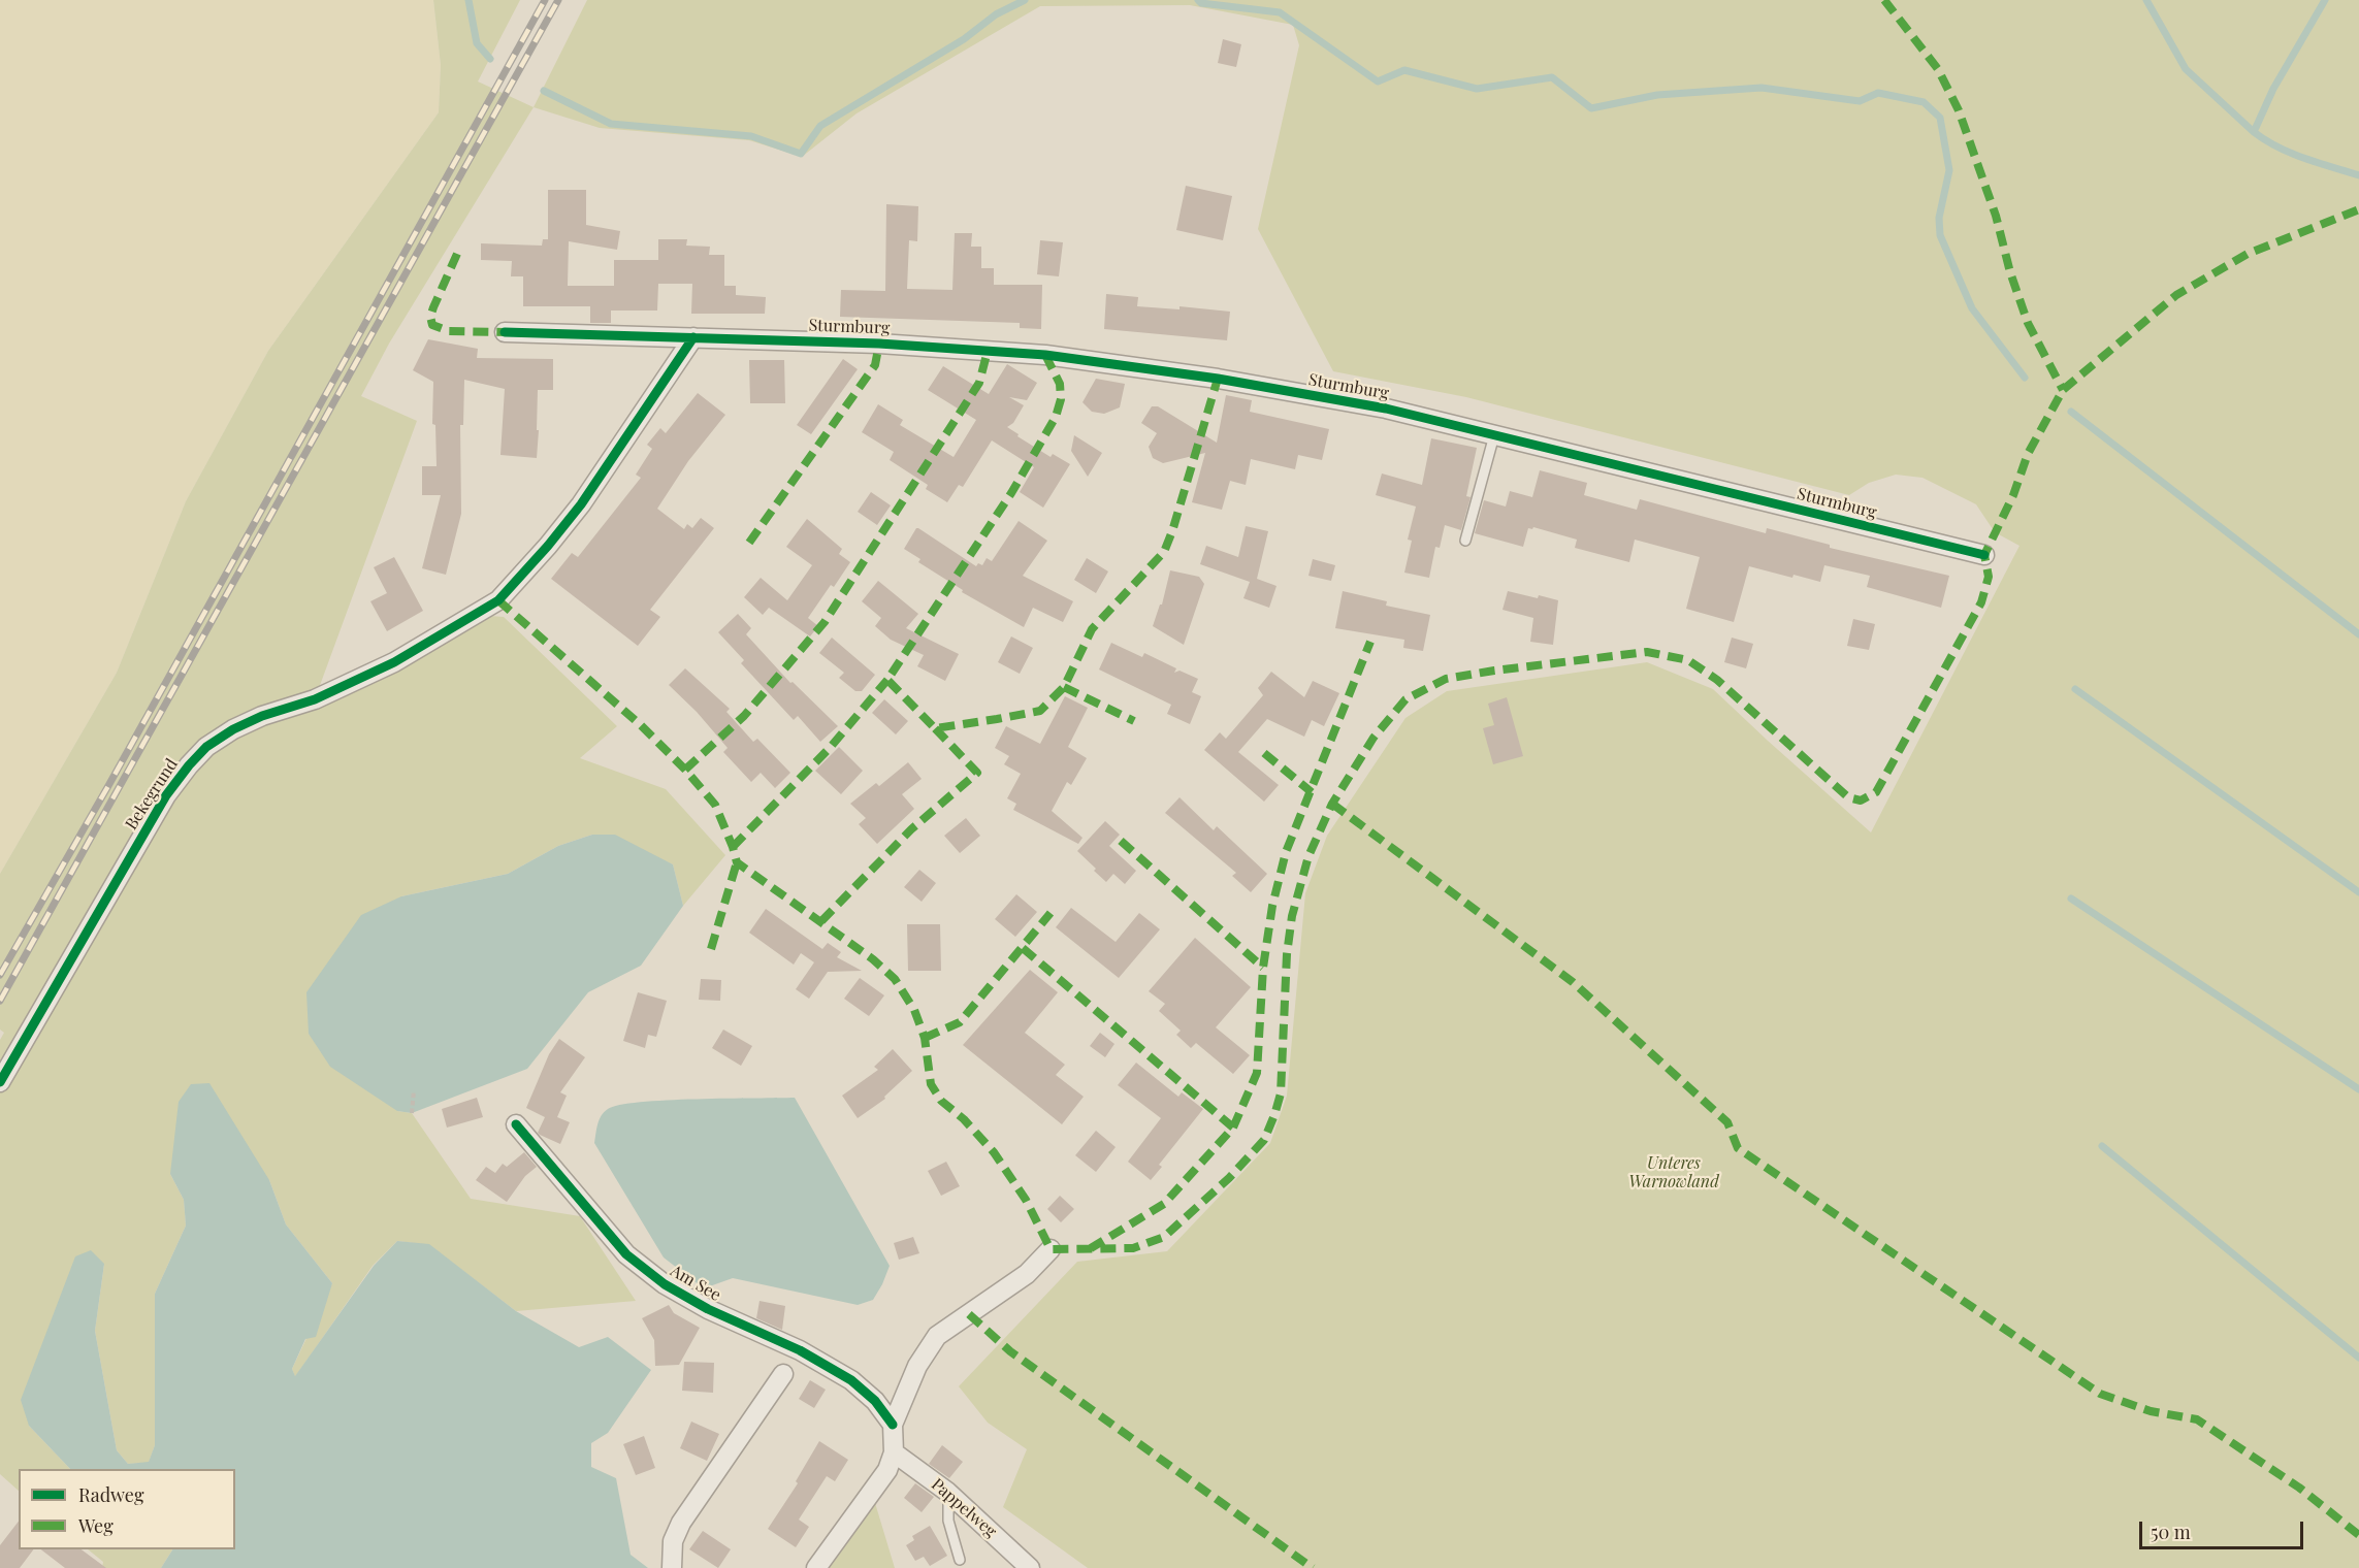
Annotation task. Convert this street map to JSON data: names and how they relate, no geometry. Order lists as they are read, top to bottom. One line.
{"streets":{"street":["Sturmburg","Bekegrund","Am See","Pappelweg"]},"crossings":[["Sturmburg","Bekegrund"]],"parks":["Unteres Warnowland"],"legend":["Radweg","Weg"],"scale_bar":"50 m"}
